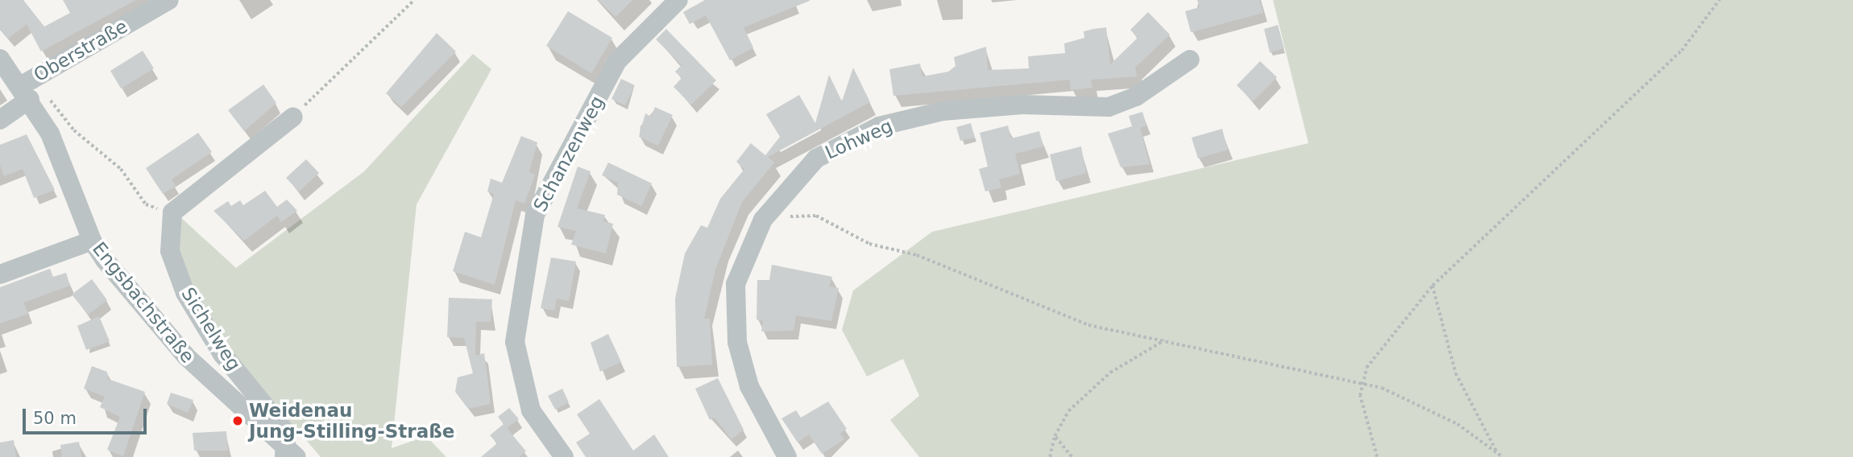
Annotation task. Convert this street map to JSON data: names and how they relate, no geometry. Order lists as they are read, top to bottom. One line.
{"streets":{"street":["Oberstraße","Lohweg","Schanzenweg","Engsbachstraße","Sichelweg"]},"crossings":[["Oberstraße","Engsbachstraße"],["Engsbachstraße","Sichelweg"]],"places":["Weidenau Jung-Stilling-Straße"],"scale_bar":"50 m"}
